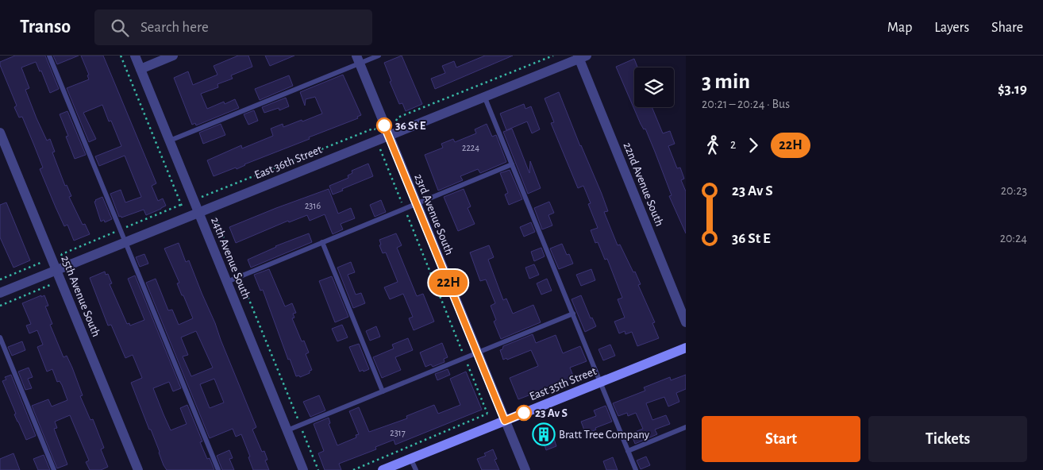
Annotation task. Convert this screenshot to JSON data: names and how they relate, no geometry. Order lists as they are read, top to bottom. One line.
{"streets":{"street":["East 36th Street","22nd Avenue South","23rd Avenue South","24th Avenue South","25th Avenue South","East 35th Street"]},"crossings":[["East 36th Street","22nd Avenue South"],["East 36th Street","23rd Avenue South"],["East 36th Street","24th Avenue South"],["East 36th Street","25th Avenue South"],["23rd Avenue South","East 35th Street"]],"places":{"other":["36 St E","23 Av S"],"building":["Bratt Tree Company"]},"lines":["bus line 22H"],"house_numbers":["2224","2316","2317"],"page":{"header":"Transo","search":"Search here","nav":["Map","Layers","Share"],"on_map":"22H","heading":["3 min","20:21 – 20:24 · Bus","$3.19"],"legs":["2","22H"],"list":[{"name":"23 Av S","value":"20:23"},{"name":"36 St E","value":"20:24"}],"buttons":["Start","Tickets"]}}
